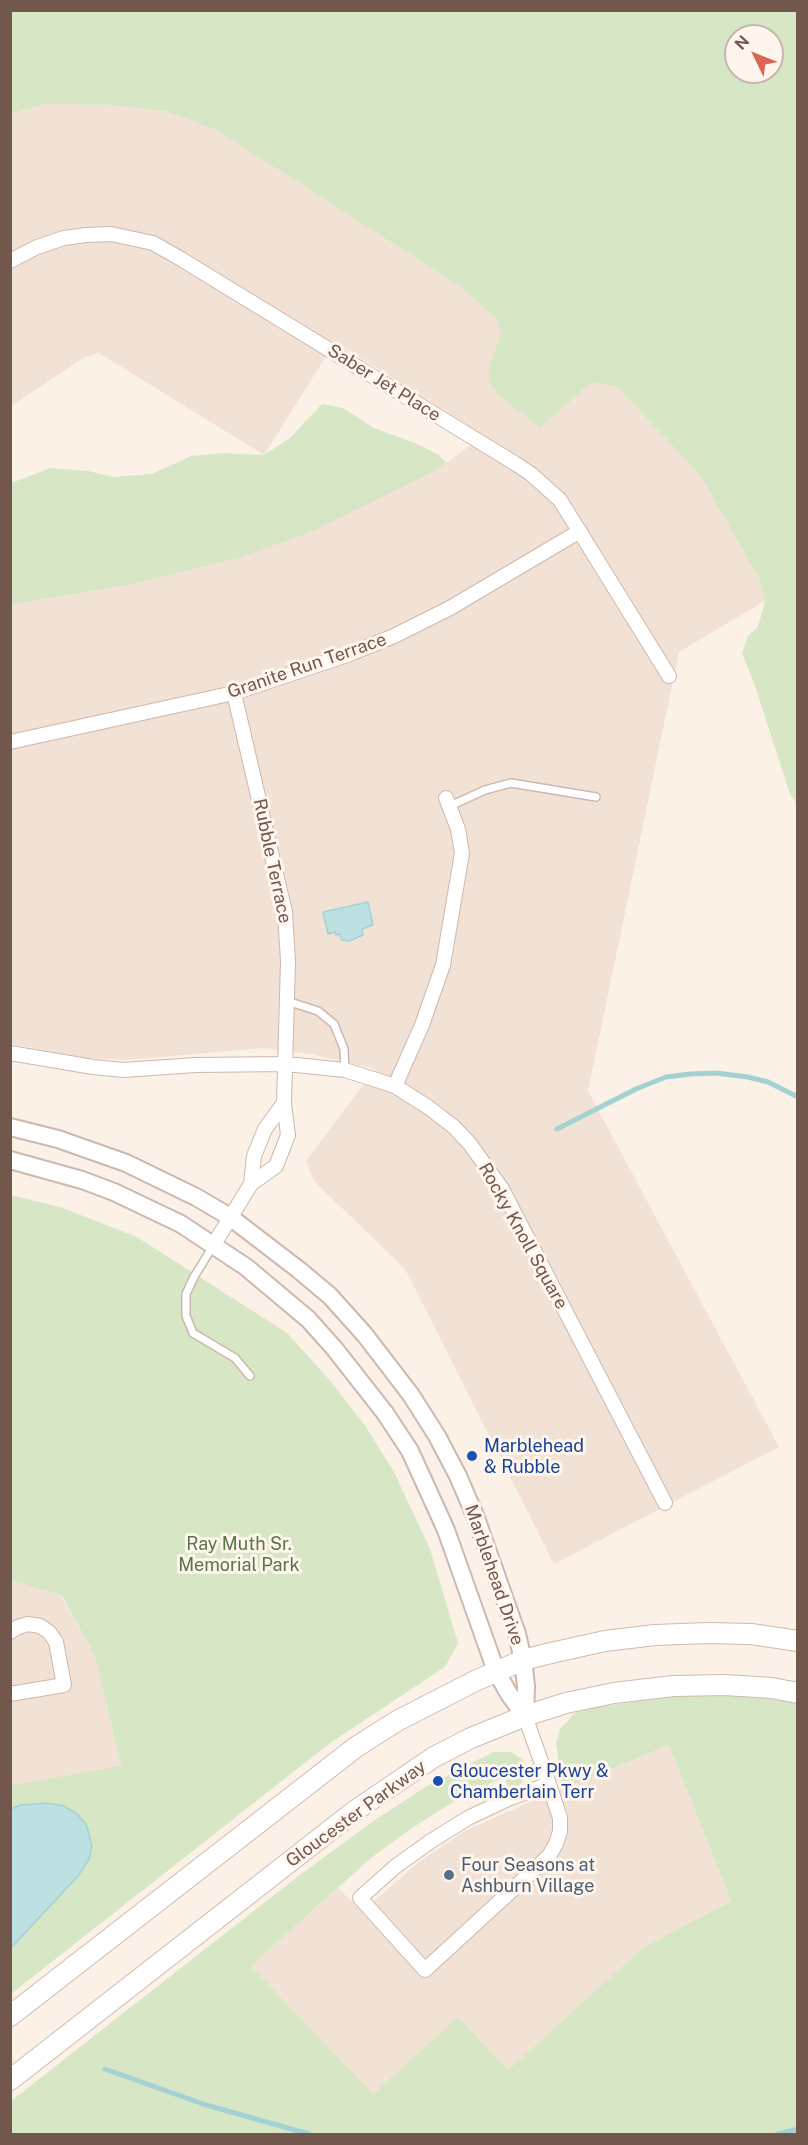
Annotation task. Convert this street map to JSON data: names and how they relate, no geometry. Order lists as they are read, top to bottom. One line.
{"streets":{"main road":["Gloucester Parkway"],"street":["Saber Jet Place","Granite Run Terrace","Rubble Terrace","Rocky Knoll Square","Marblehead Drive"]},"crossings":[["Saber Jet Place","Granite Run Terrace"],["Granite Run Terrace","Rubble Terrace"],["Rubble Terrace","Rocky Knoll Square"],["Rubble Terrace","Marblehead Drive"],["Marblehead Drive","Gloucester Parkway"]],"parks":["Ray Muth Sr. Memorial Park"],"places":["Marblehead & Rubble","Gloucester Pkwy & Chamberlain Terr","Four Seasons at Ashburn Village"],"north":"top left"}
